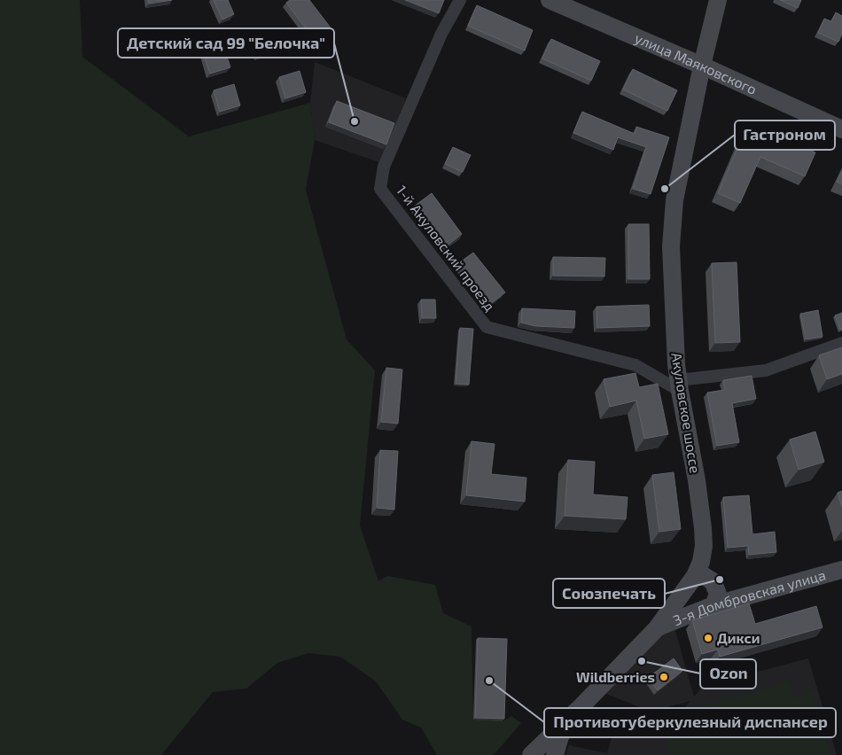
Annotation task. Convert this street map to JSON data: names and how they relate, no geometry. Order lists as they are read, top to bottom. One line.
{"streets":{"street":["улица Маяковского","1-й Акуловский проезд","Акуловское шоссе","3-я Домбровская улица"]},"crossings":[["улица Маяковского","Акуловское шоссе"],["1-й Акуловский проезд","Акуловское шоссе"],["Акуловское шоссе","3-я Домбровская улица"]],"places":["Детский сад 99 \"Белочка\"","Гастроном","Союзпечать","Дикси","Ozon","Wildberries","Противотуберкулезный диспансер"]}
